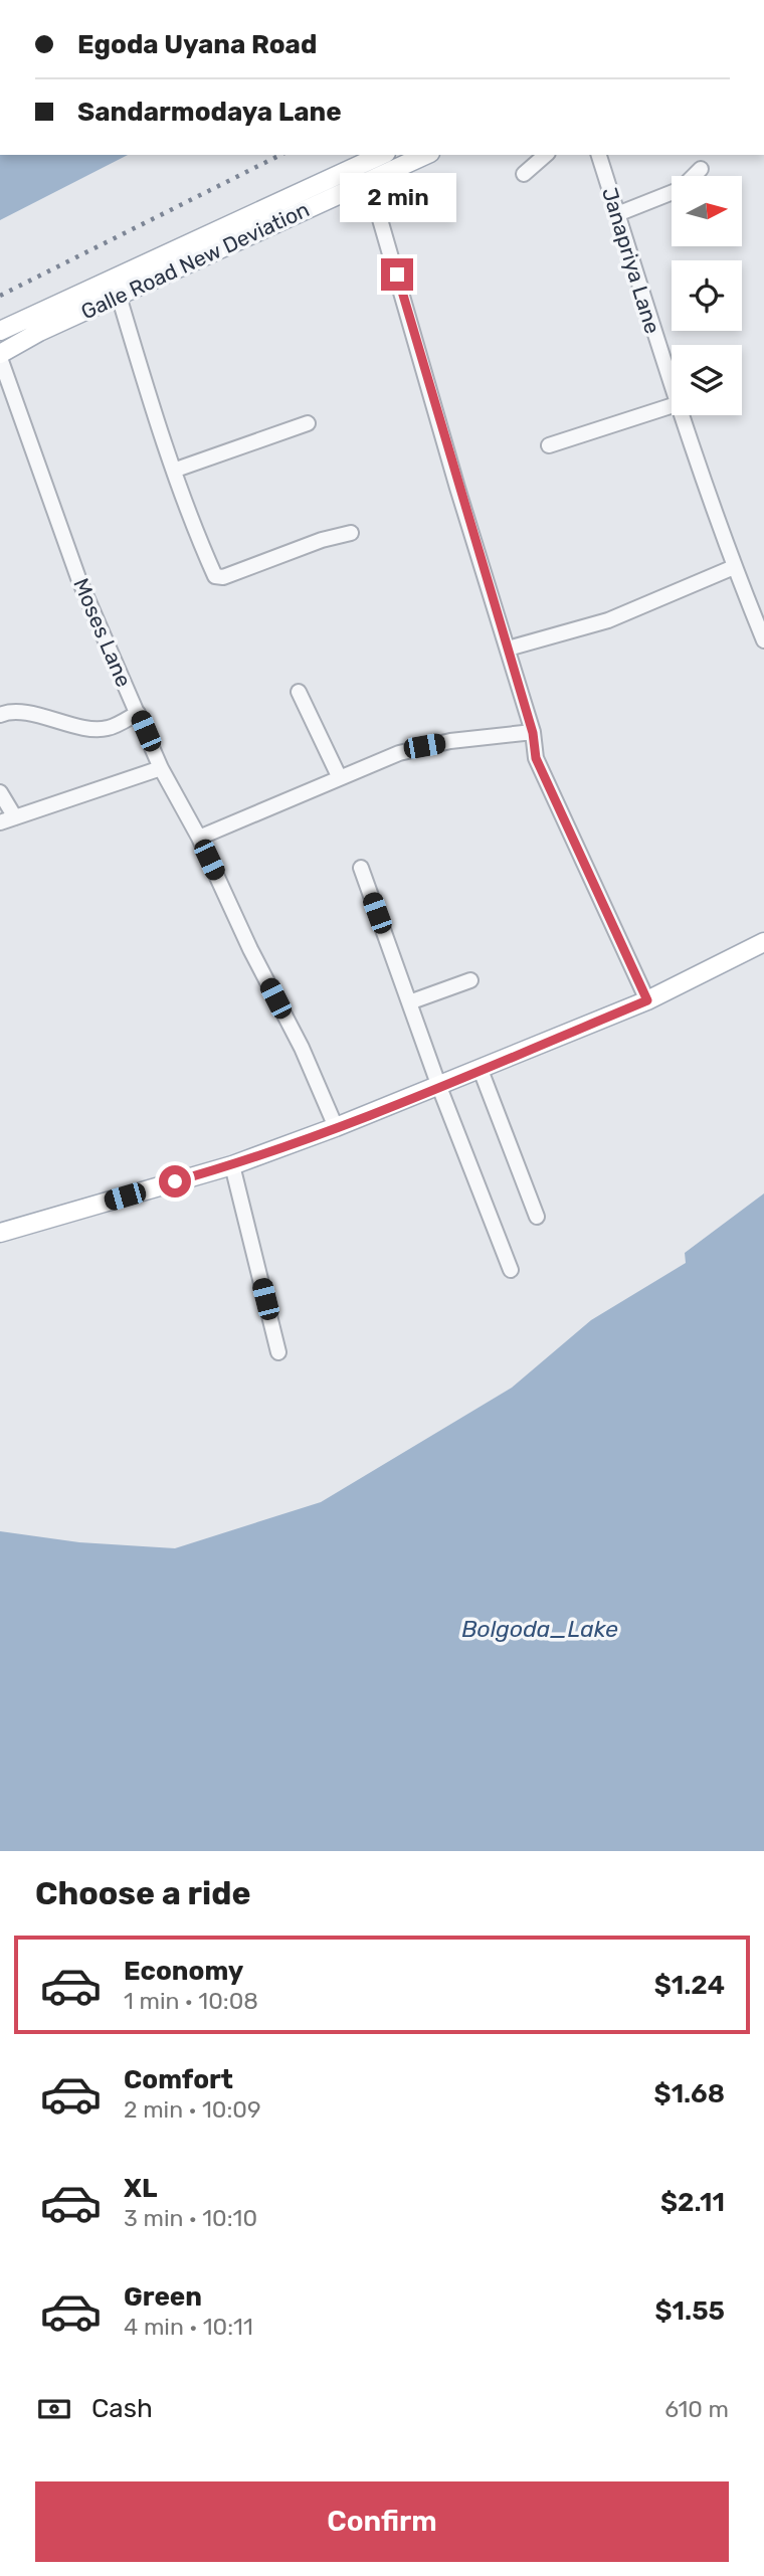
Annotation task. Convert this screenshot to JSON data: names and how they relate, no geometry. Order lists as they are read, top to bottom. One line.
{"streets":{"main road":["Galle Road New Deviation"],"street":["Janapriya Lane","Moses Lane"]},"crossings":[["Galle Road New Deviation","Moses Lane"]],"water":["Bolgoda_Lake"],"north":"right","page":{"banner":["Egoda Uyana Road","Sandarmodaya Lane"],"bubble":"2 min","heading":"Choose a ride","list":[{"name":"Economy","note":"1 min · 10:08","value":"$1.24"},{"name":"Comfort","note":"2 min · 10:09","value":"$1.68"},{"name":"XL","note":"3 min · 10:10","value":"$2.11"},{"name":"Green","note":"4 min · 10:11","value":"$1.55"}],"pay":["Cash","610 m"],"buttons":"Confirm"}}
